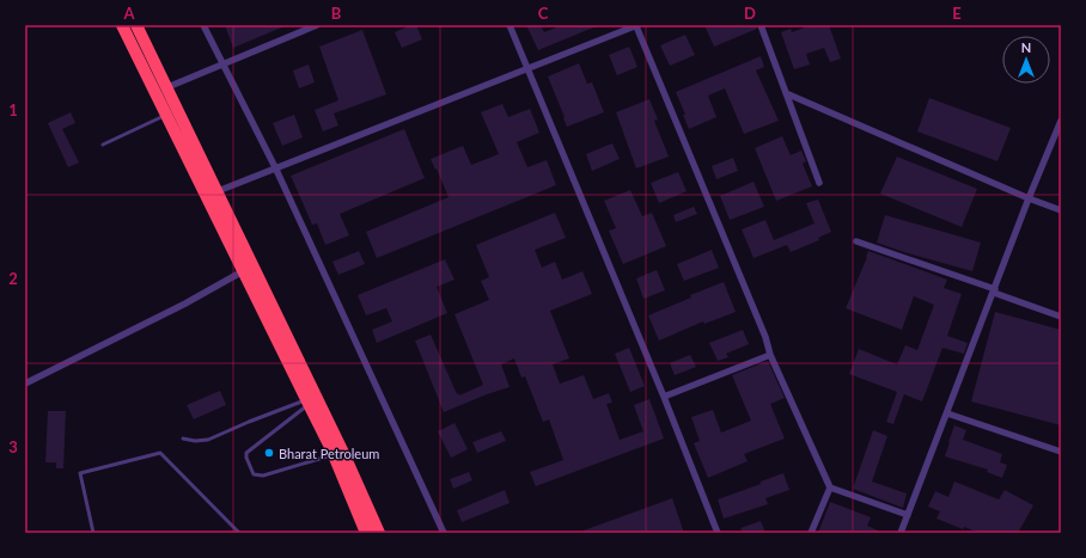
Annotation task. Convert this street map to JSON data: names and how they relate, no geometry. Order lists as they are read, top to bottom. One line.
{"places":["Bharat Petroleum"],"north":"top","grid":{"columns":["A","B","C","D","E"],"rows":["1","2","3"]}}
